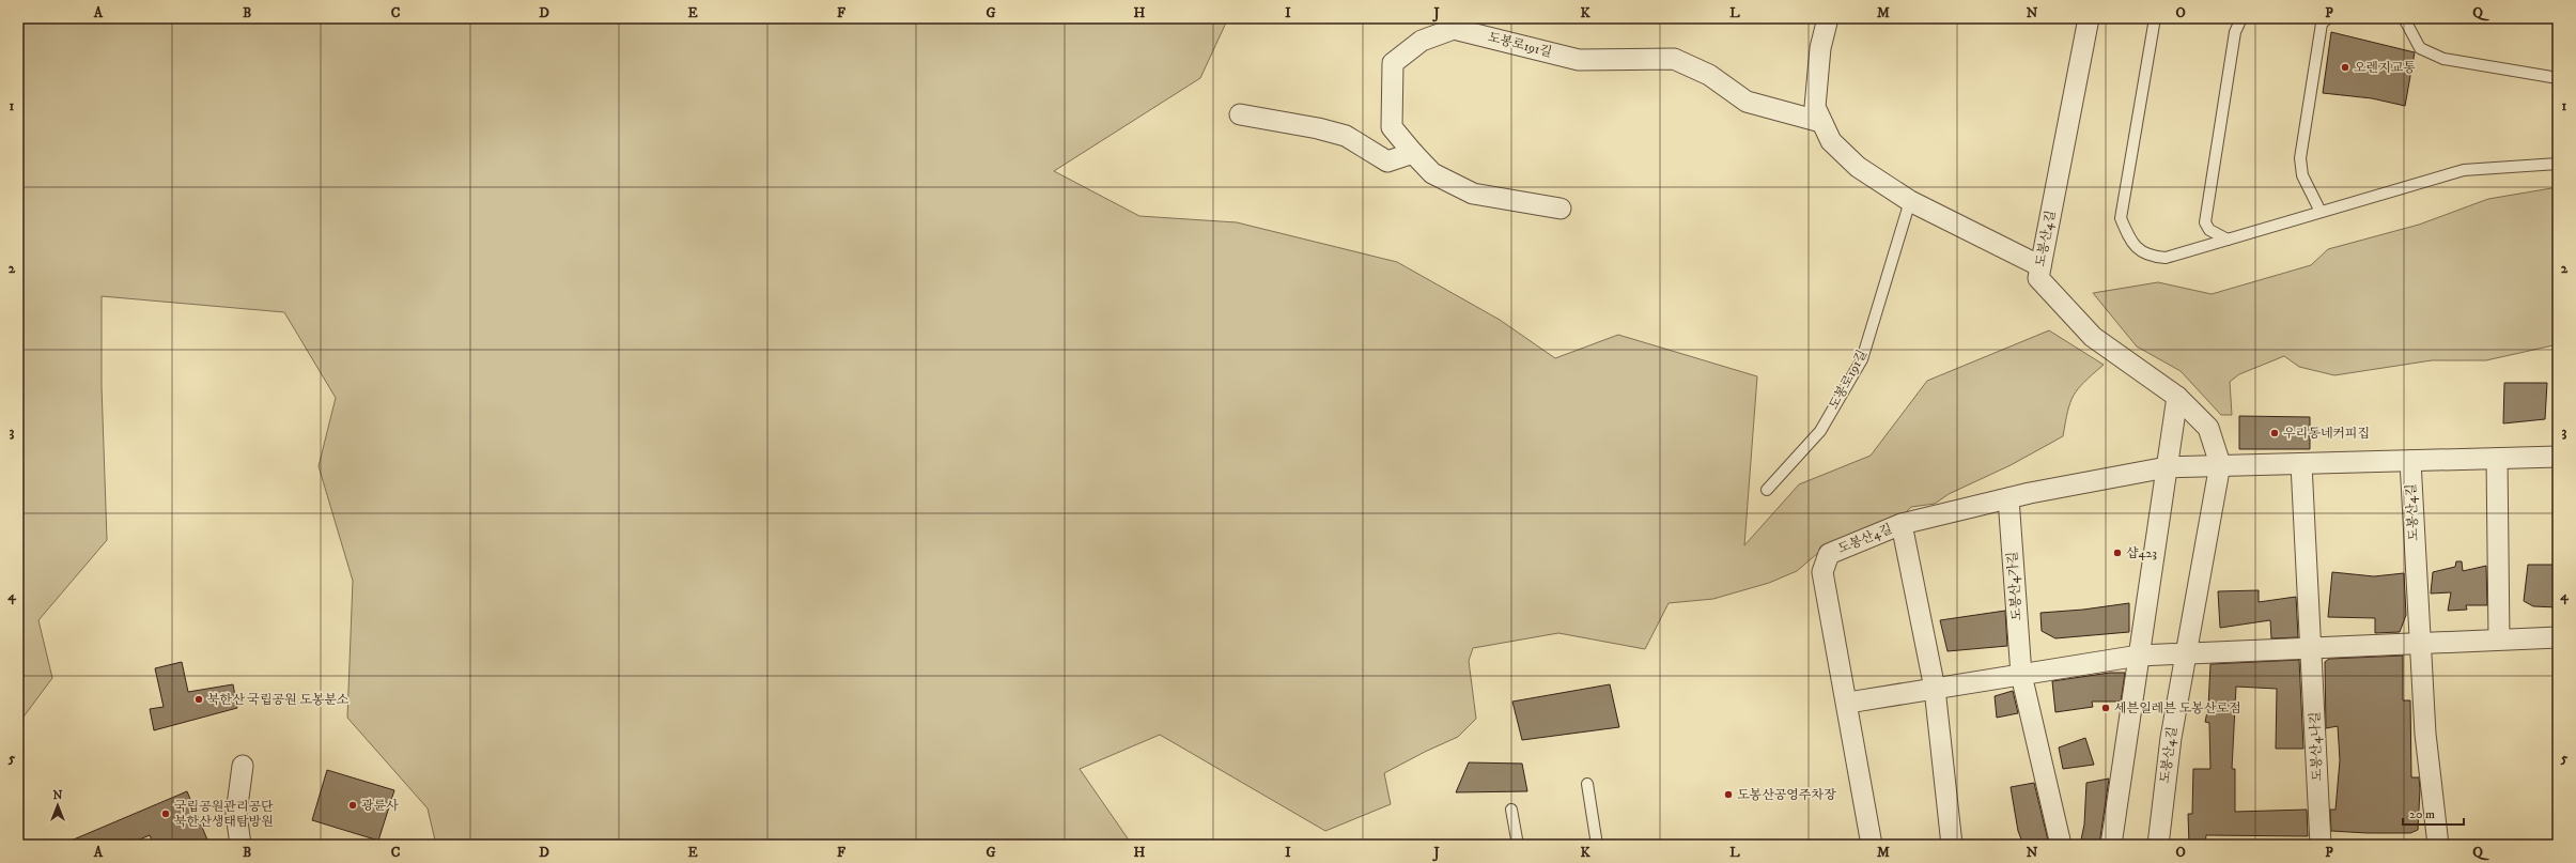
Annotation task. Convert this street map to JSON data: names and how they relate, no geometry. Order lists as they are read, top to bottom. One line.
{"streets":{"street":["도봉로191길","도봉산4길","도봉산4가길","도봉산4나길"]},"crossings":[["도봉산4길","도봉산4가길"],["도봉산4길","도봉산4나길"]],"places":["오렌지교통","우리동네커피집","샵423","북한산 국립공원 도봉분소","세븐일레븐 도봉산로점","도봉산공영주차장","광륜사","국립공원관리공단 북한산생태탐방원"],"scale_bar":"20 m","north":"top","grid":{"columns":["A","B","C","D","E","F","G","H","I","J","K","L","M","N","O","P","Q"],"rows":["1","2","3","4","5"]}}
